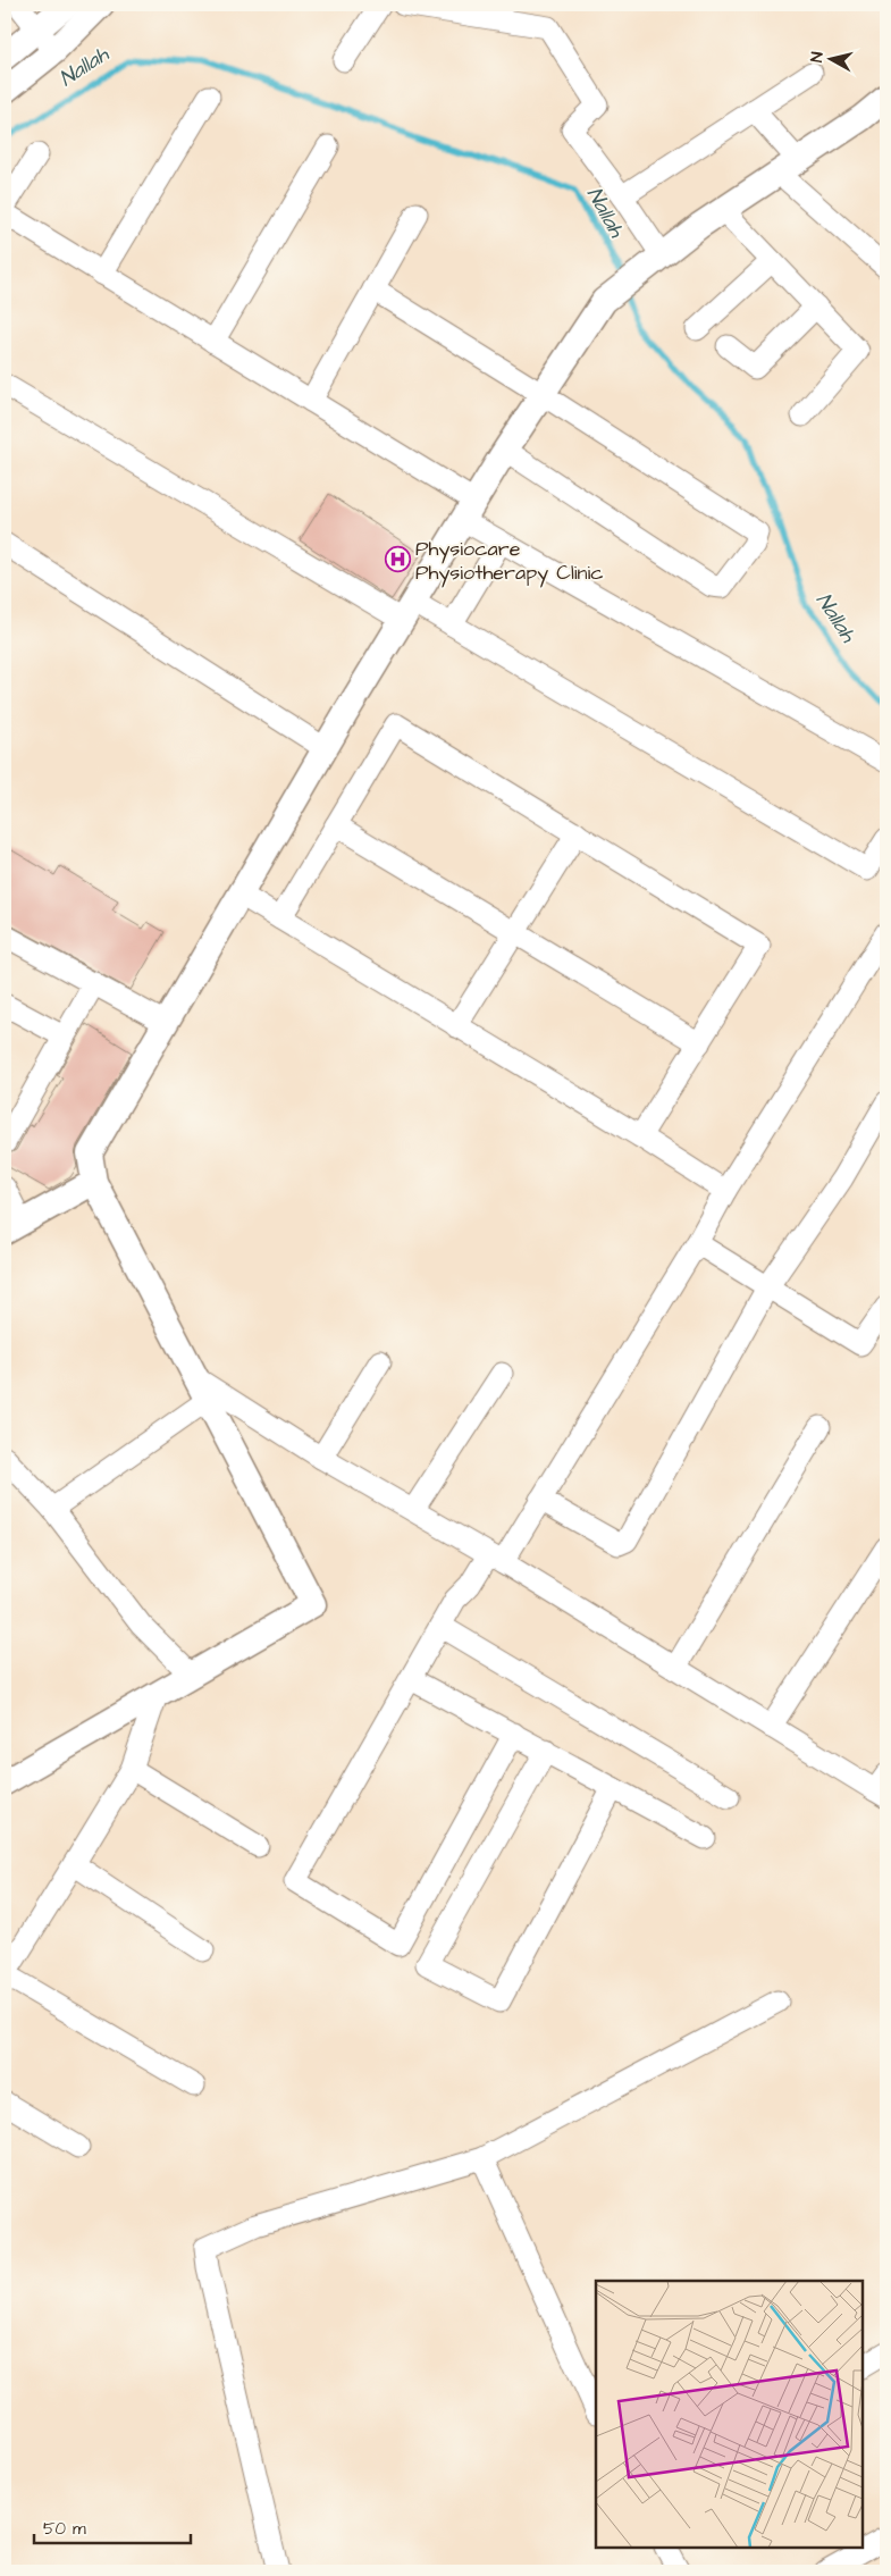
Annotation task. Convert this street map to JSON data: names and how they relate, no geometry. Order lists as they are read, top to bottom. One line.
{"water":["Nallah"],"places":{"hospital":["Physiocare Physiotherapy Clinic"]},"scale_bar":"50 m","north":"left"}
